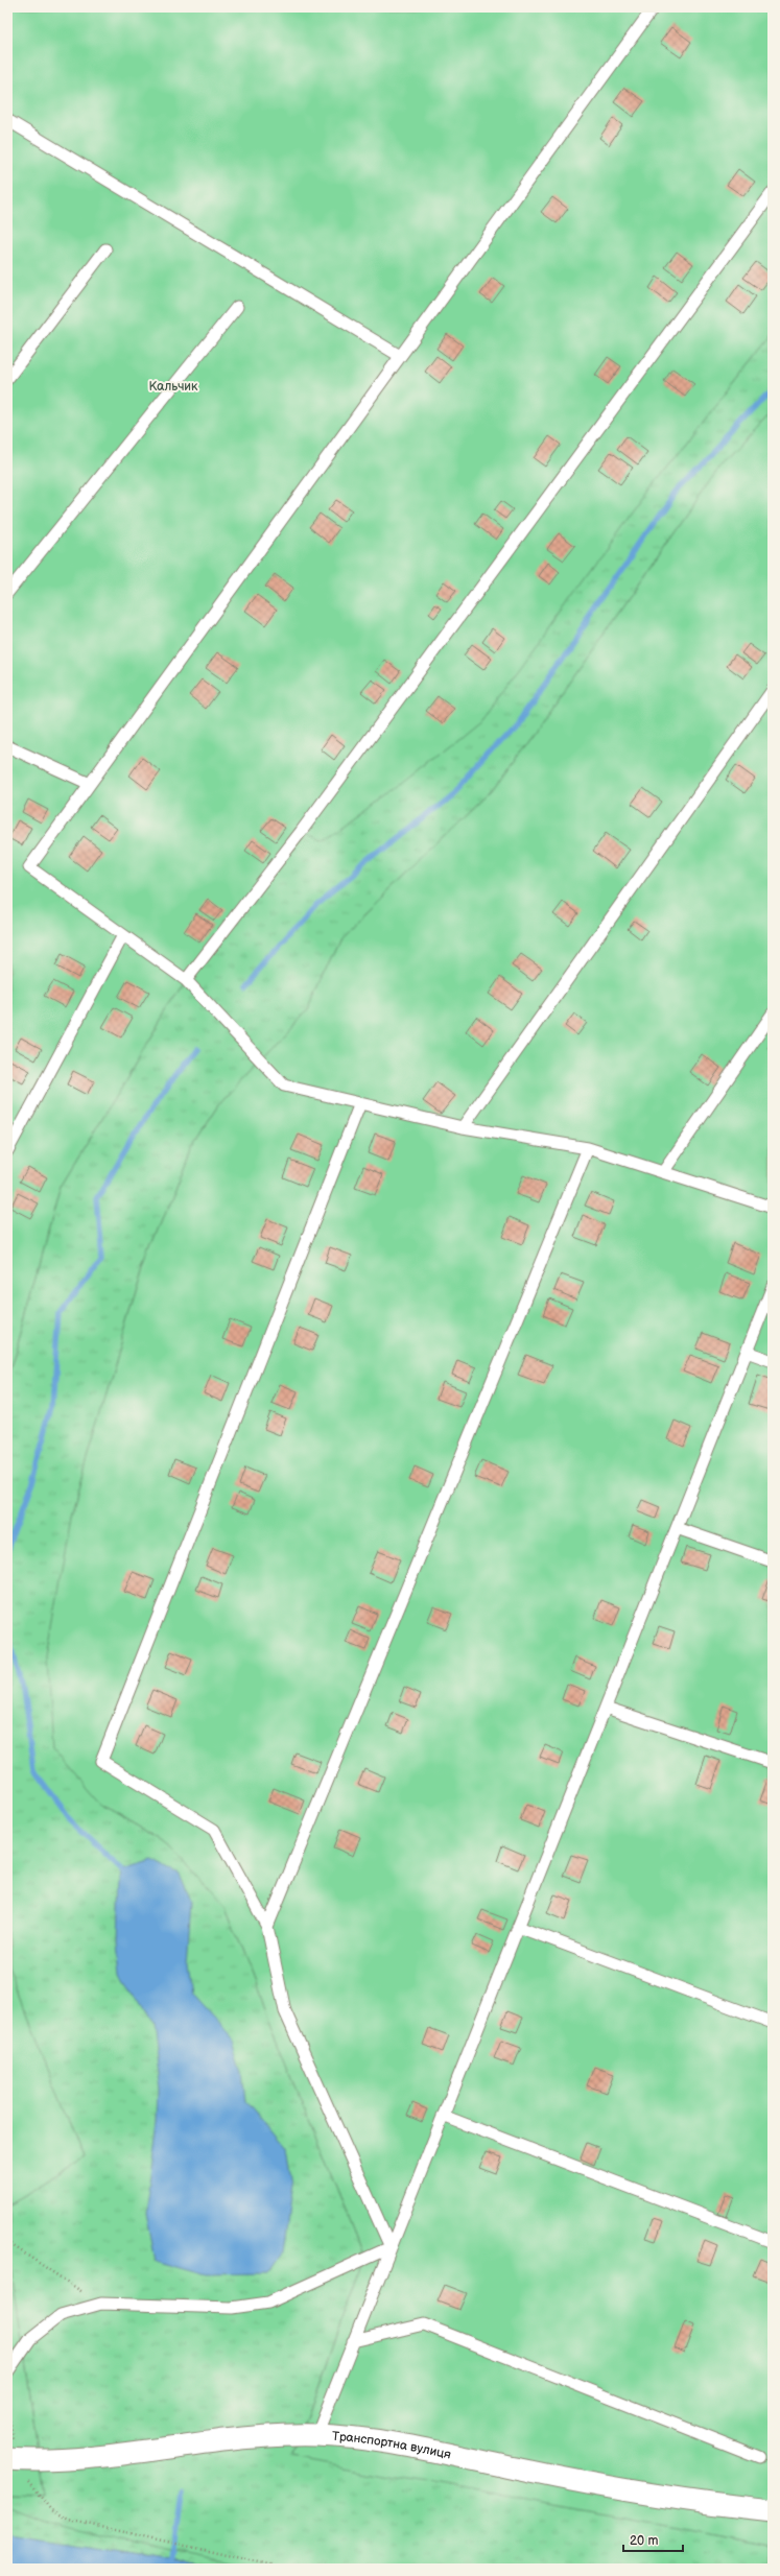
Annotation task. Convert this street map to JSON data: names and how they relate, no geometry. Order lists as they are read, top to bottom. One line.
{"streets":{"street":["Транспортна вулиця"]},"parks":["Кальчик"],"scale_bar":"20 m"}
